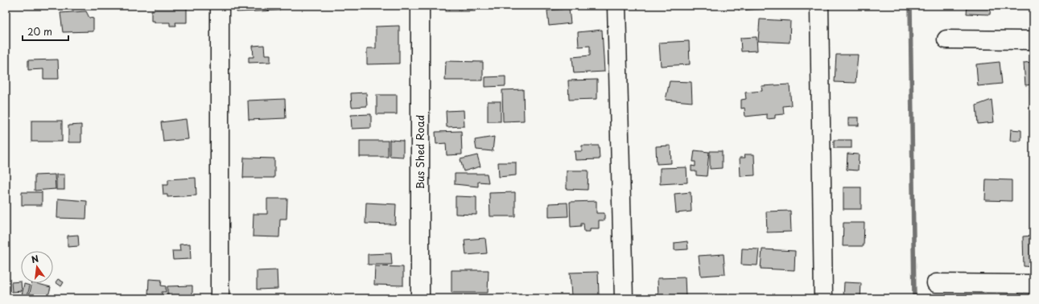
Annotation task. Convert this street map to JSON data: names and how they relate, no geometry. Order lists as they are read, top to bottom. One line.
{"streets":{"street":["Bus Shed Road"]},"scale_bar":"20 m","north":"top"}
